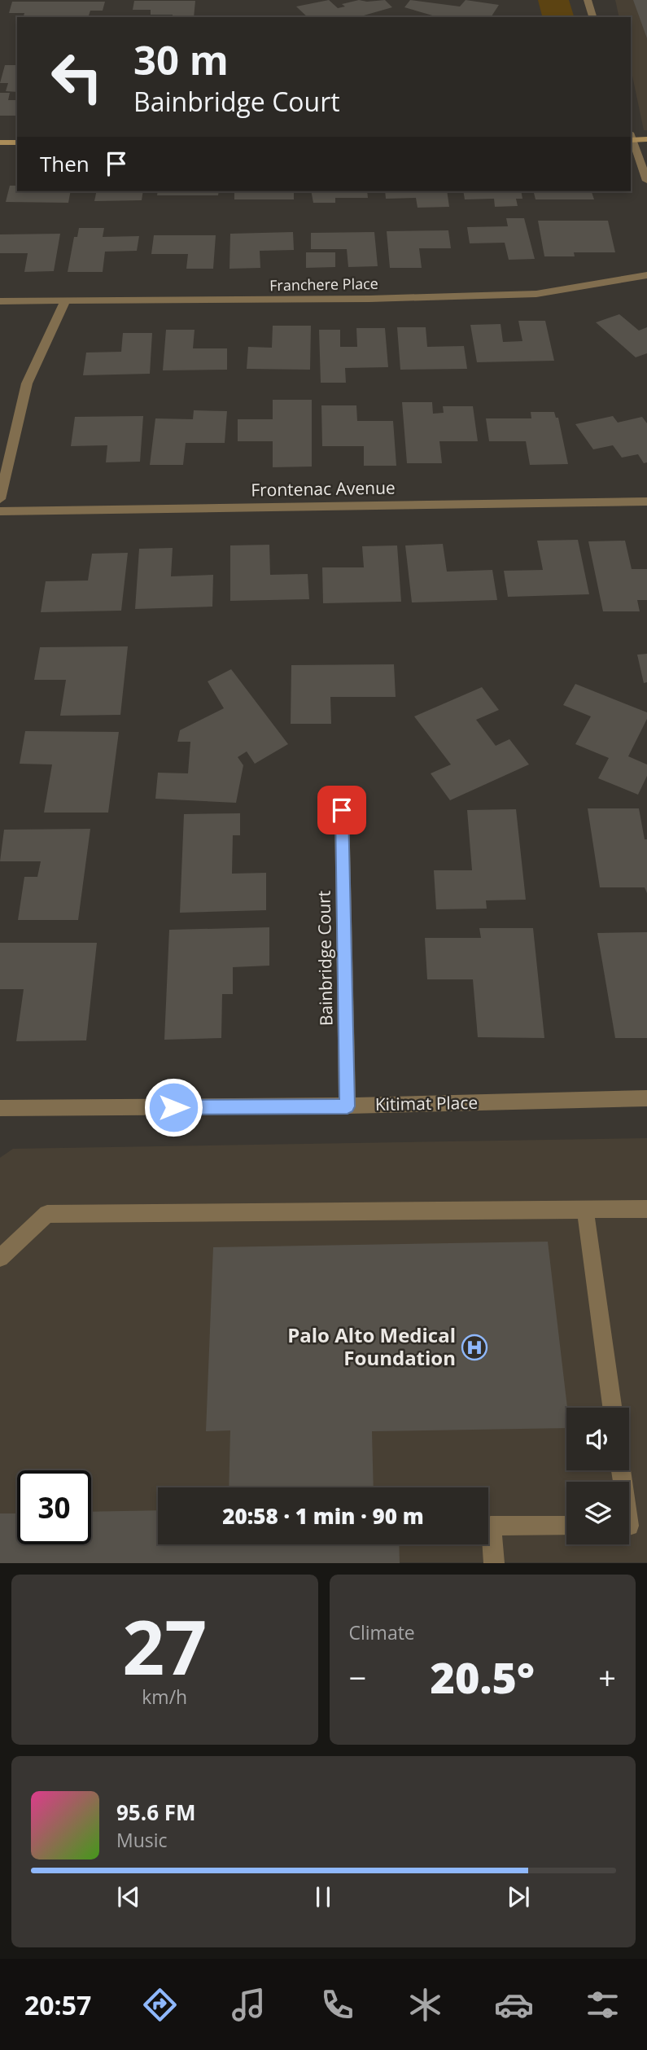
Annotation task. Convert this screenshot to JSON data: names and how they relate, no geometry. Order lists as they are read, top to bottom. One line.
{"streets":{"street":["Franchere Place","Frontenac Avenue","Bainbridge Court","Kitimat Place"]},"crossings":[["Bainbridge Court","Kitimat Place"]],"places":{"hospital":["Palo Alto Medical Foundation"]},"page":{"turn":["30 m","Bainbridge Court"],"then":"Then","limit":"30","trip":"20:58 · 1 min · 90 m","tile":[["27","km/h"],"Climate"],"heat":["−","20.5°","+"],"song":["95.6 FM","Music"],"tabs":"20:57"}}
